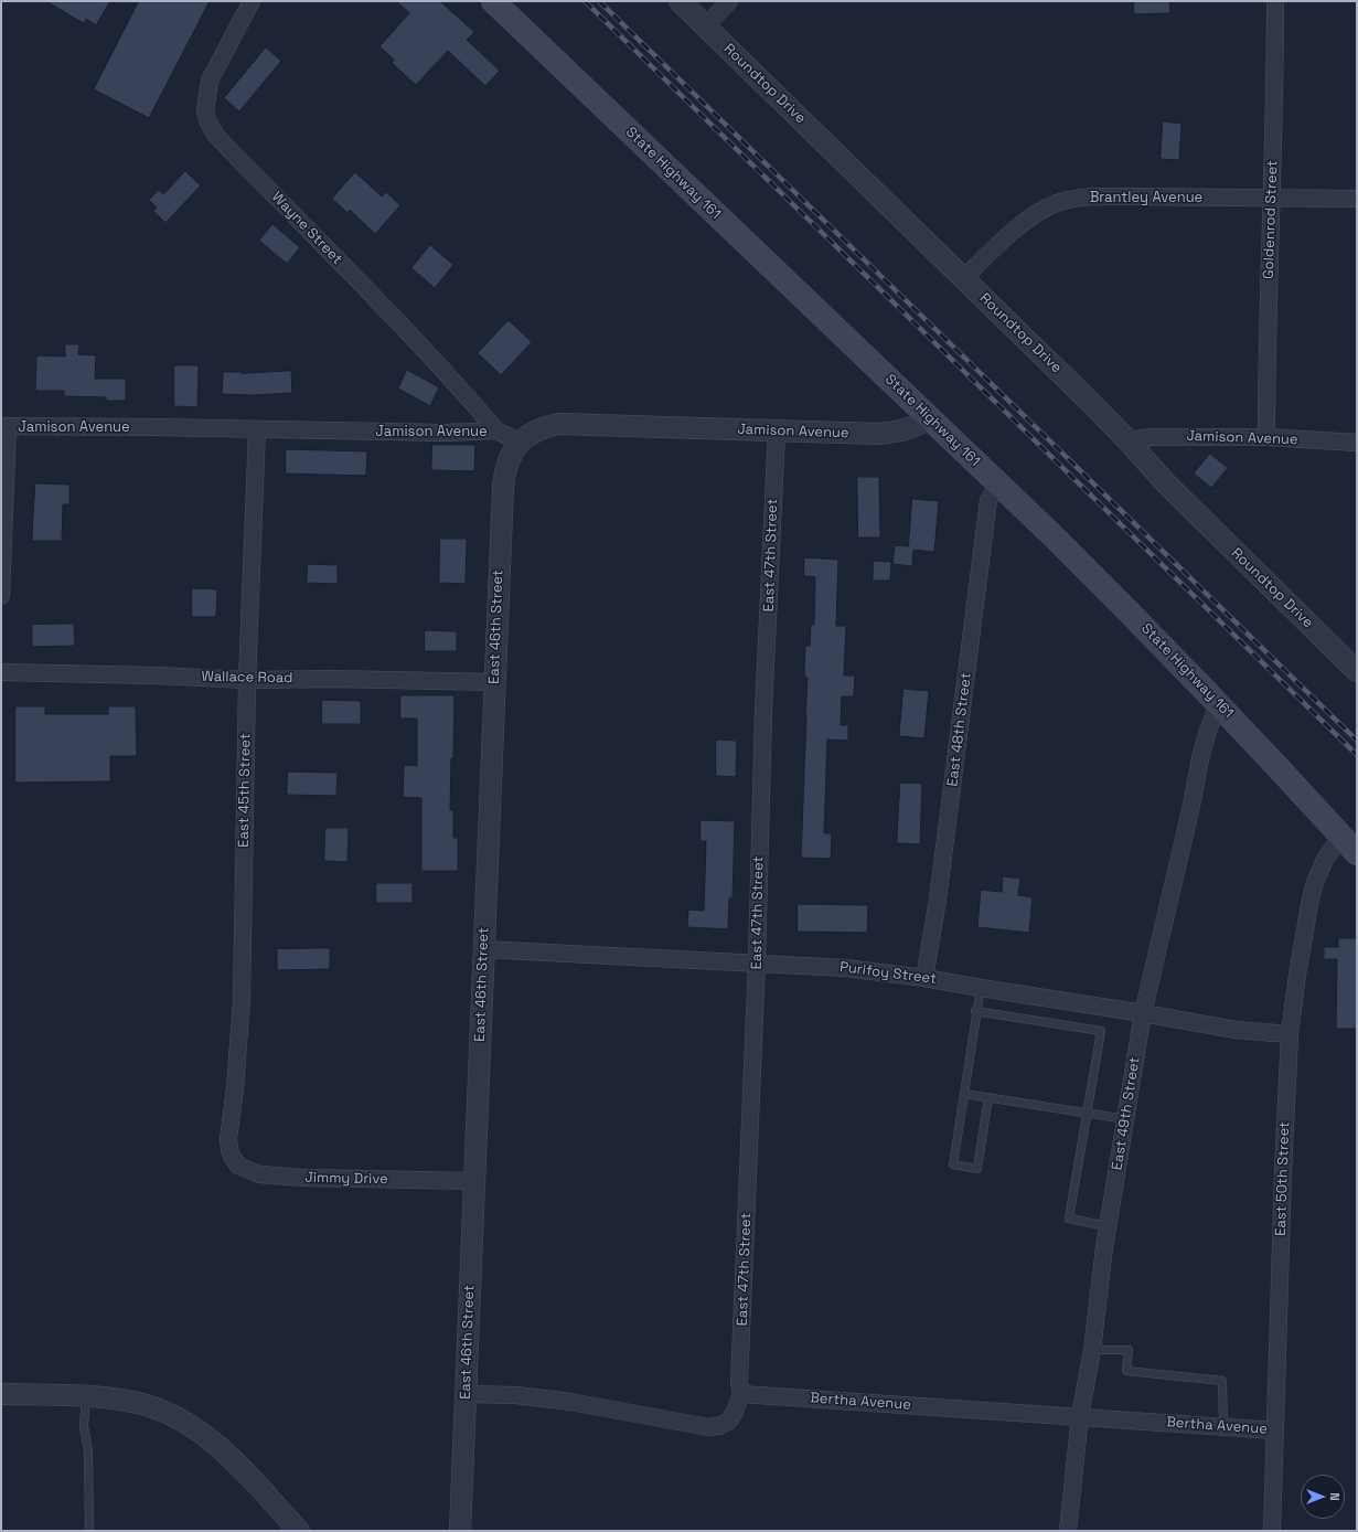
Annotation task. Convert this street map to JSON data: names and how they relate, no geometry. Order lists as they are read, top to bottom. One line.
{"streets":{"main road":["State Highway 161"],"street":["Roundtop Drive","Brantley Avenue","Goldenrod Street","Wayne Street","Jamison Avenue","East 47th Street","East 46th Street","Wallace Road","East 48th Street","East 45th Street","Purifoy Street","East 49th Street","Jimmy Drive","East 50th Street","Bertha Avenue"]},"crossings":[["Roundtop Drive","Brantley Avenue"],["Roundtop Drive","Jamison Avenue"],["State Highway 161","Jamison Avenue"],["State Highway 161","East 48th Street"],["State Highway 161","East 49th Street"],["State Highway 161","East 50th Street"],["Brantley Avenue","Goldenrod Street"],["Goldenrod Street","Jamison Avenue"],["Wayne Street","Jamison Avenue"],["Jamison Avenue","East 47th Street"],["Jamison Avenue","East 46th Street"],["Jamison Avenue","East 45th Street"],["East 47th Street","Purifoy Street"],["East 47th Street","Bertha Avenue"],["East 46th Street","Wallace Road"],["East 46th Street","Purifoy Street"],["East 46th Street","Jimmy Drive"],["Wallace Road","East 45th Street"],["East 48th Street","Purifoy Street"],["East 45th Street","Jimmy Drive"],["Purifoy Street","East 49th Street"],["Purifoy Street","East 50th Street"],["East 49th Street","Bertha Avenue"],["East 50th Street","Bertha Avenue"]],"north":"right"}
